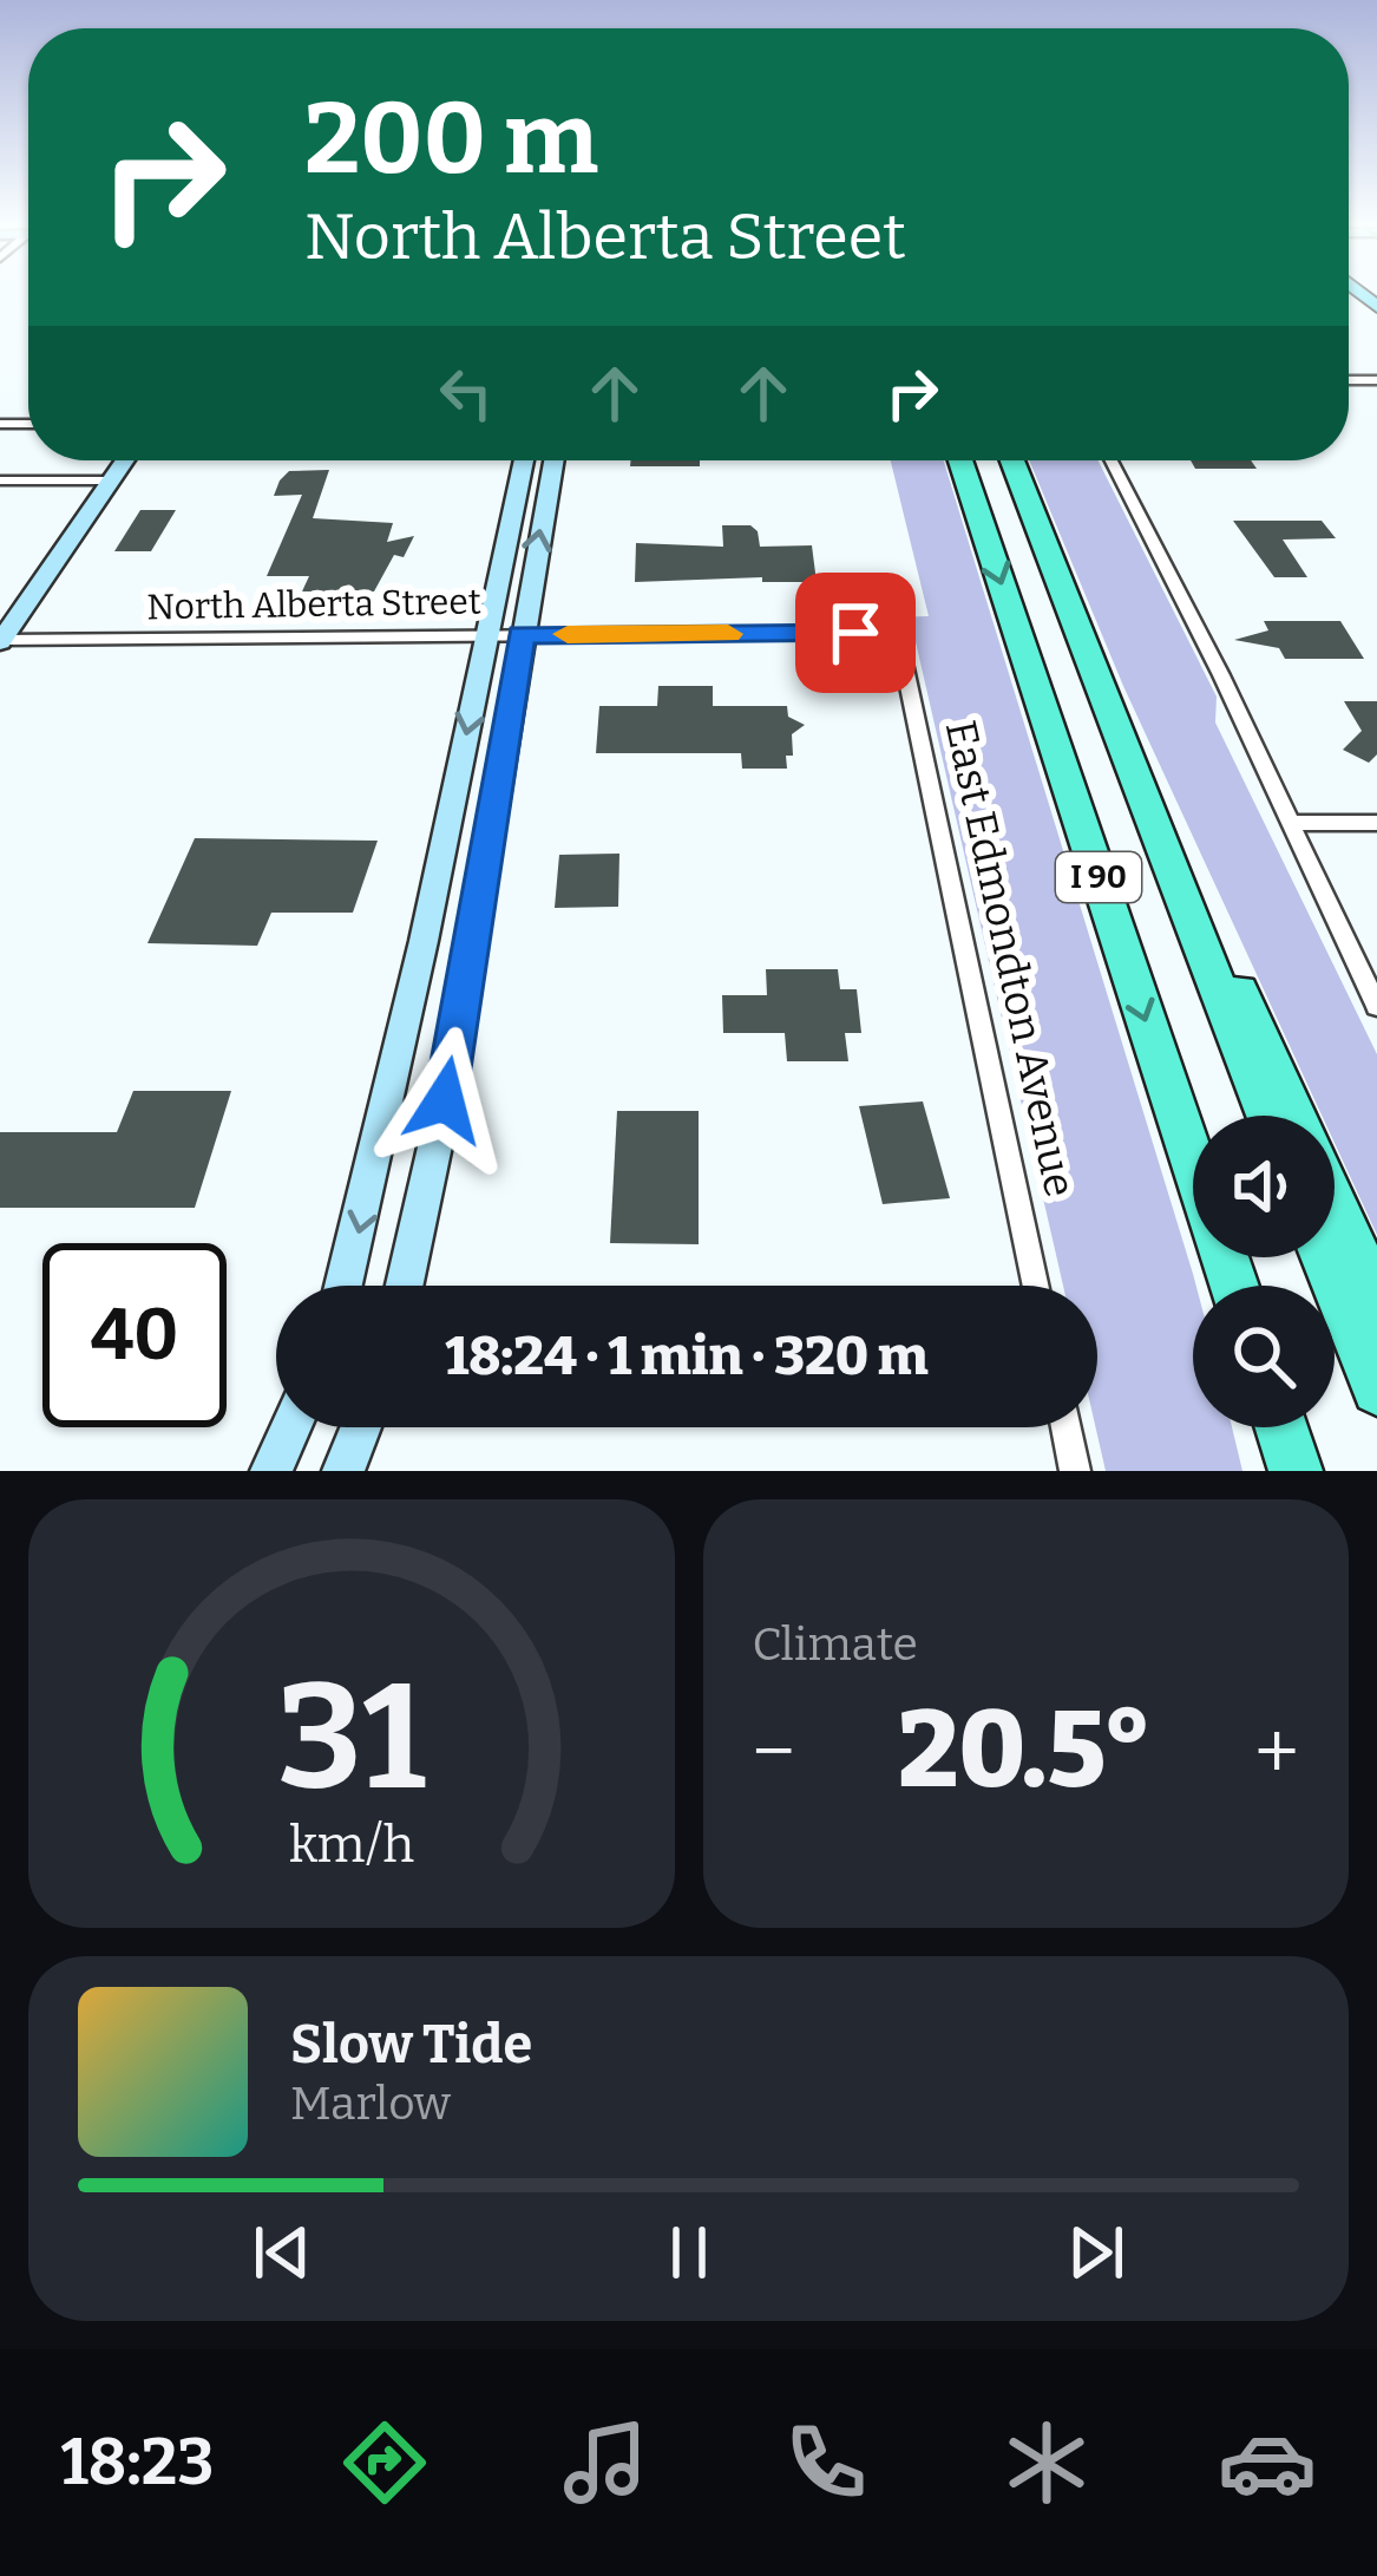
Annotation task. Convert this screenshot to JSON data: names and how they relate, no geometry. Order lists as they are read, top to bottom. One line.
{"streets":{"highway":["I 90"],"street":["North Alberta Street","East Edmondton Avenue"]},"crossings":[["North Alberta Street","East Edmondton Avenue"]],"page":{"turn":["200 m","North Alberta Street"],"limit":"40","trip":"18:24 · 1 min · 320 m","tile":"Climate","heat":["−","20.5°","+"],"song":["Slow Tide","Marlow"],"tabs":"18:23","gauge":["31","km/h"]}}
